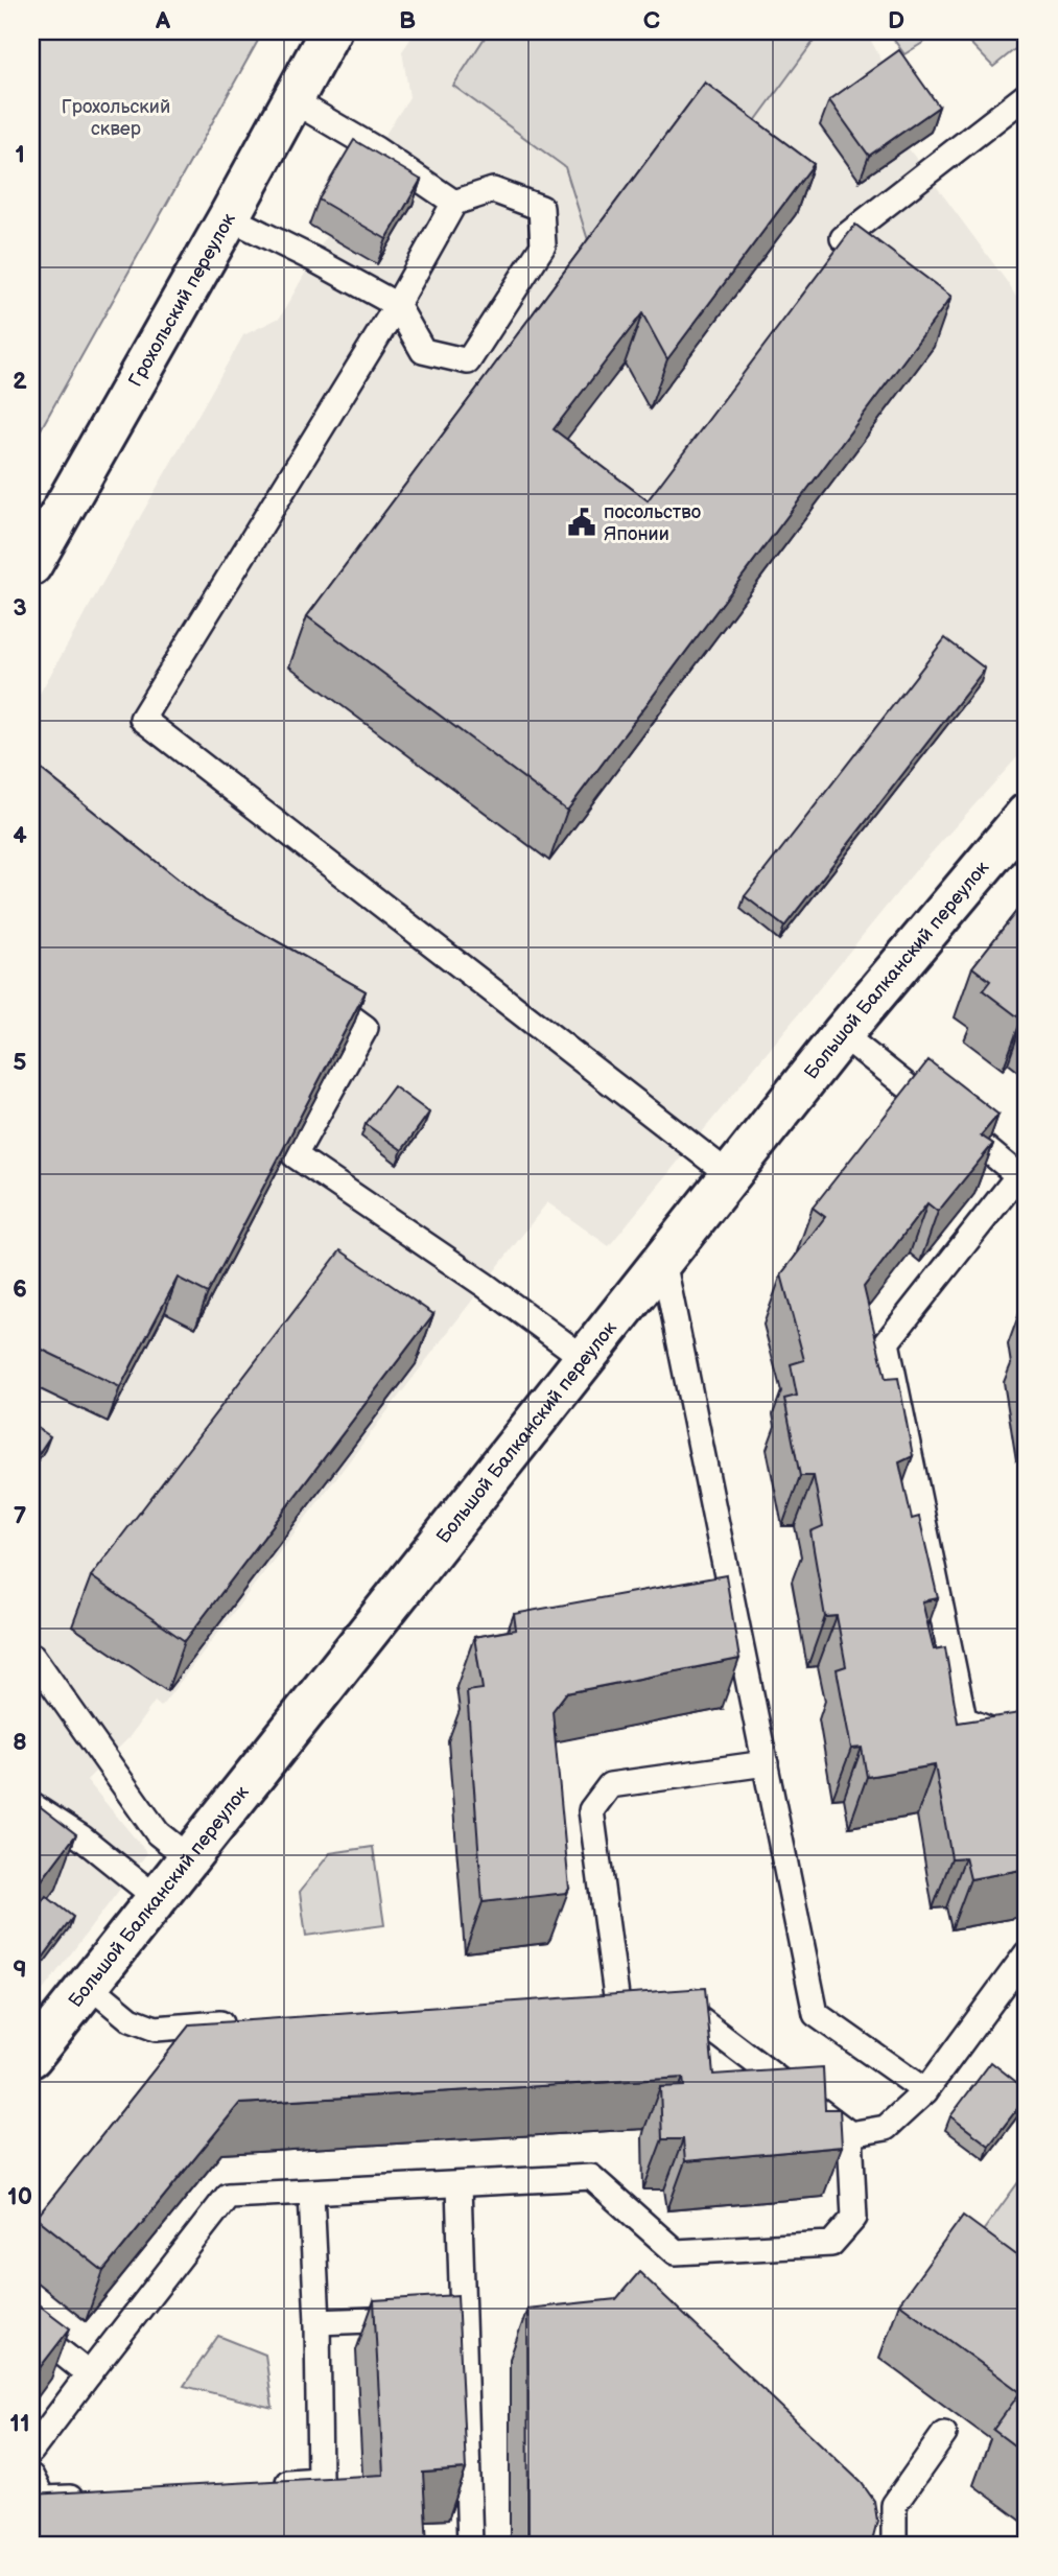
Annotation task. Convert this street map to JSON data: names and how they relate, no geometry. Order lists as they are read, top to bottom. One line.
{"streets":{"street":["Грохольский переулок","Большой Балканский переулок"]},"parks":["Грохольский сквер"],"places":{"public building":["посольство Японии"]},"grid":{"columns":["A","B","C","D"],"rows":["1","2","3","4","5","6","7","8","9","10","11"]}}
